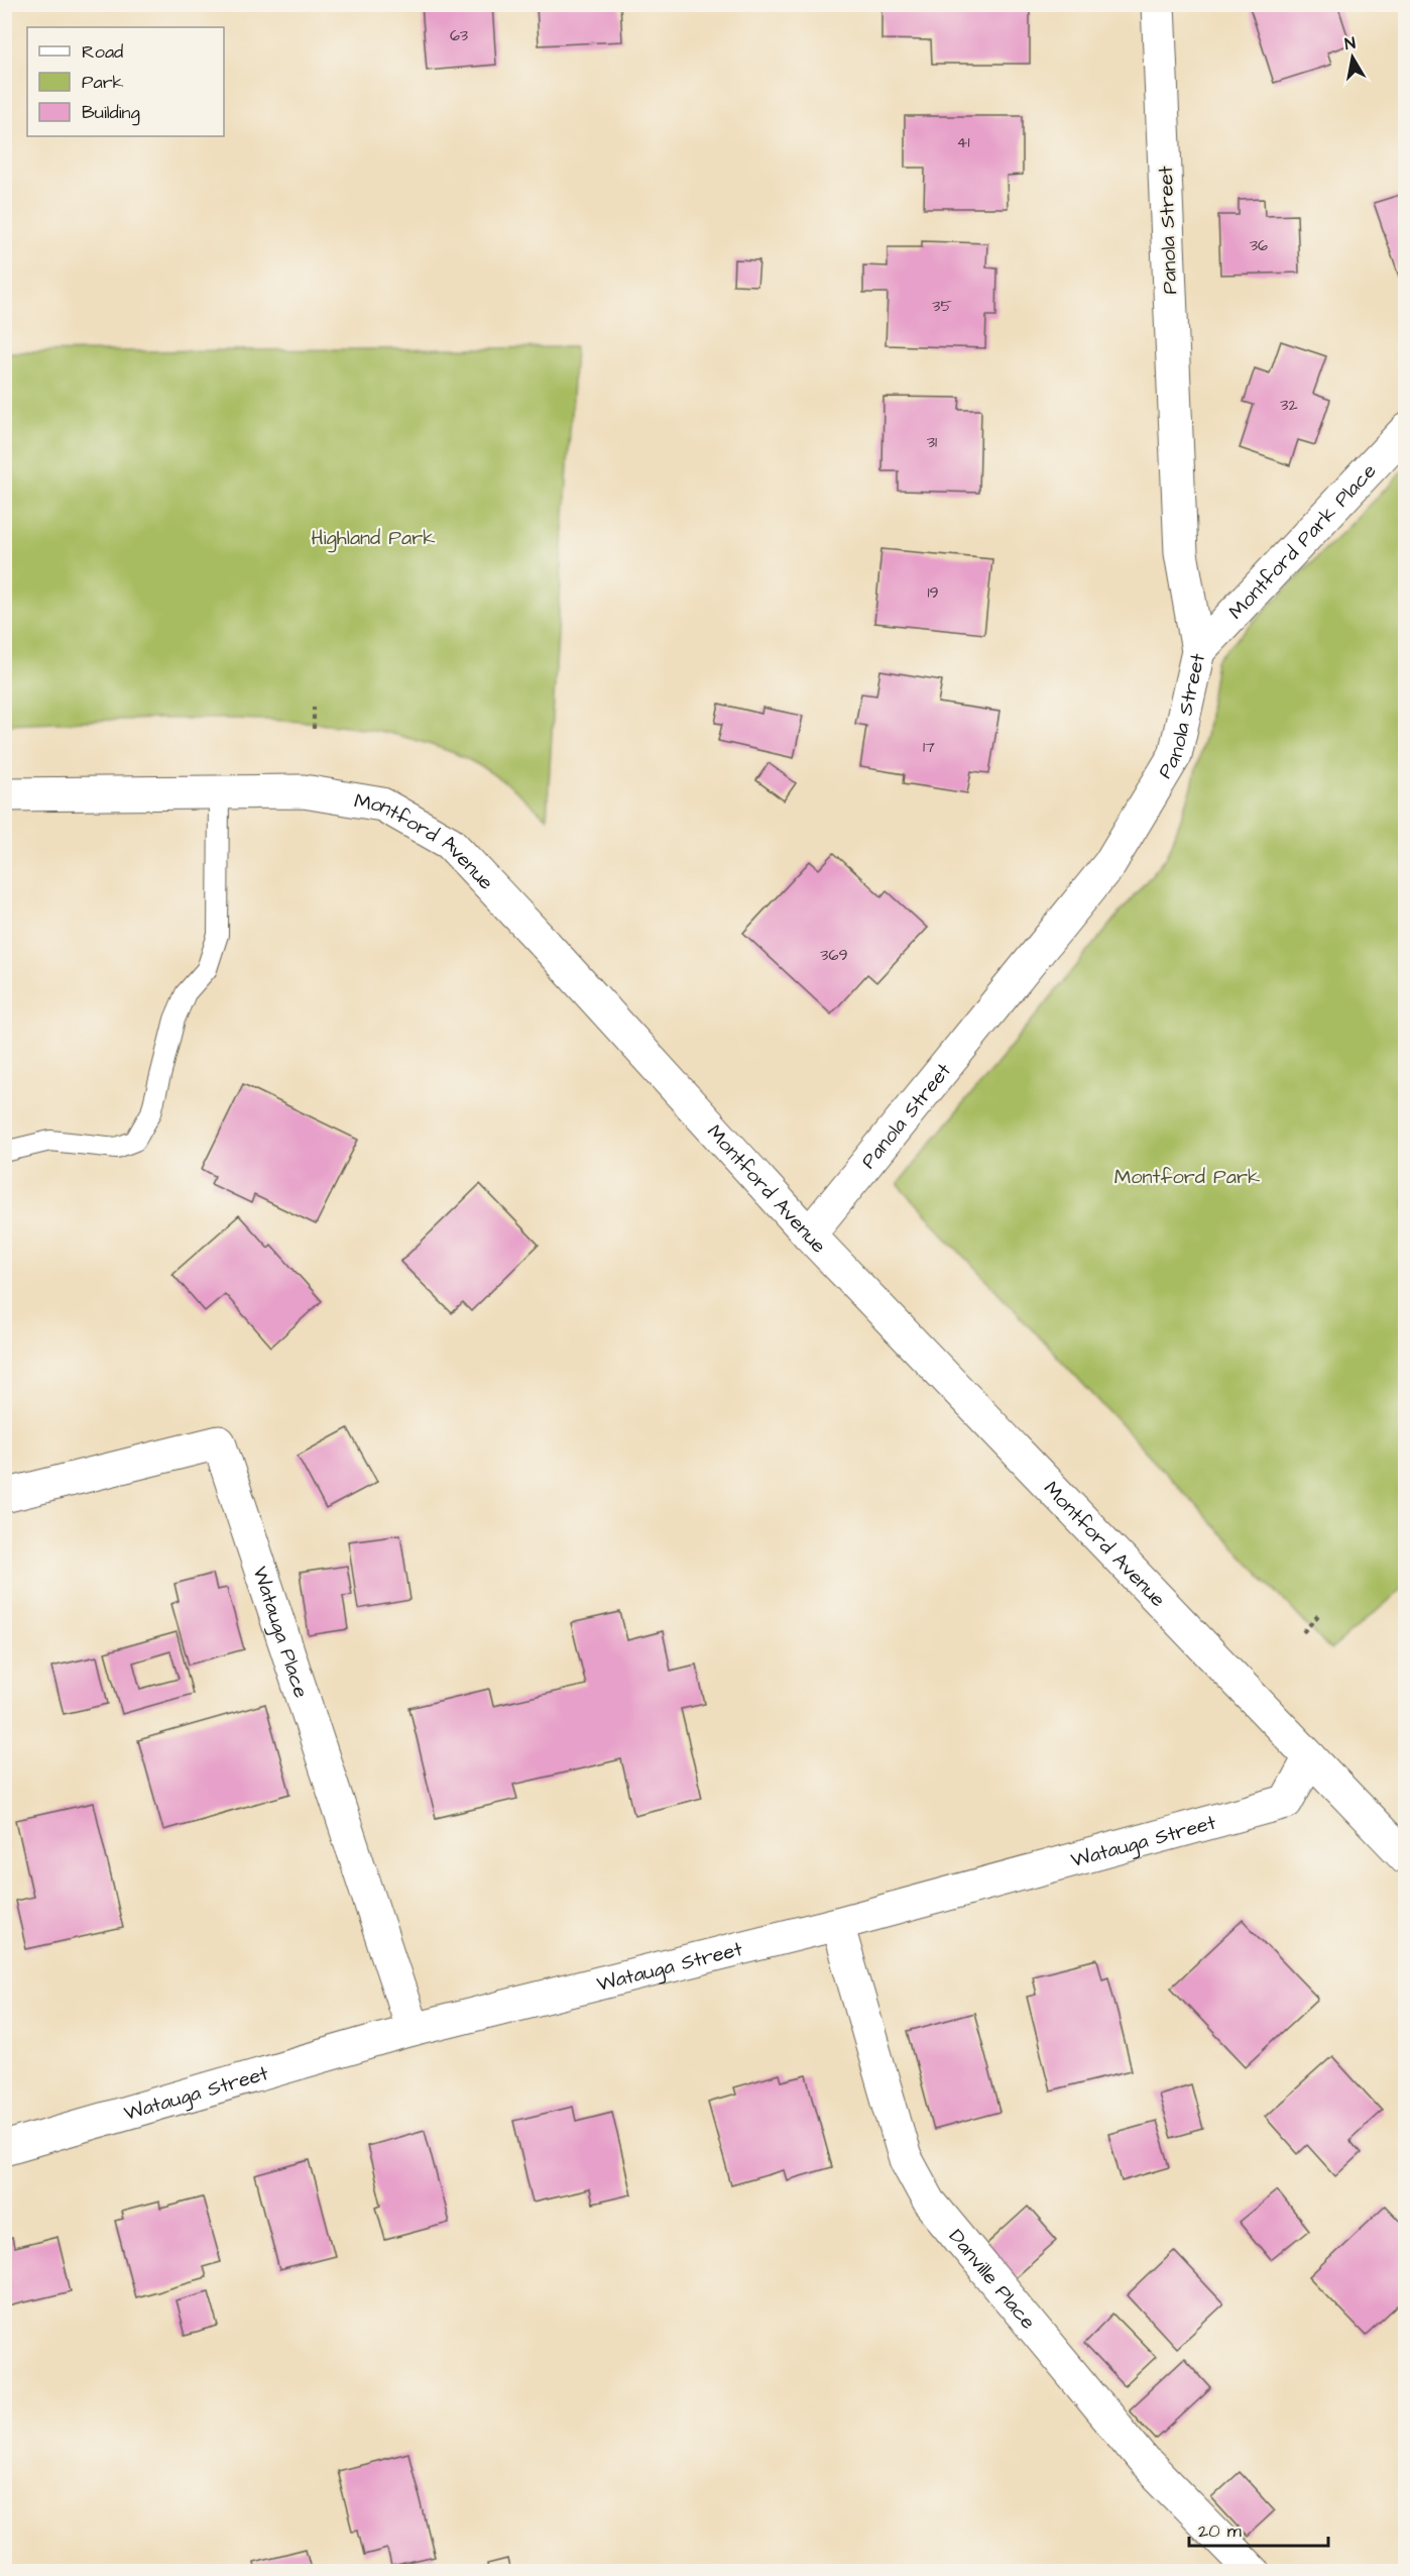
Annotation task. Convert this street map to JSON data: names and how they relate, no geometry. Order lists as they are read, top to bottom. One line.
{"streets":{"street":["Panola Street","Montford Park Place","Montford Avenue","Watauga Place","Watauga Street","Danville Place"]},"crossings":[["Panola Street","Montford Park Place"],["Panola Street","Montford Avenue"],["Montford Avenue","Watauga Street"],["Watauga Place","Watauga Street"],["Watauga Street","Danville Place"]],"parks":["Highland Park","Montford Park"],"house_numbers":["63","41","36","35","32","31","19","17","369"],"legend":["Road","Park","Building"],"scale_bar":"20 m","north":"top"}
